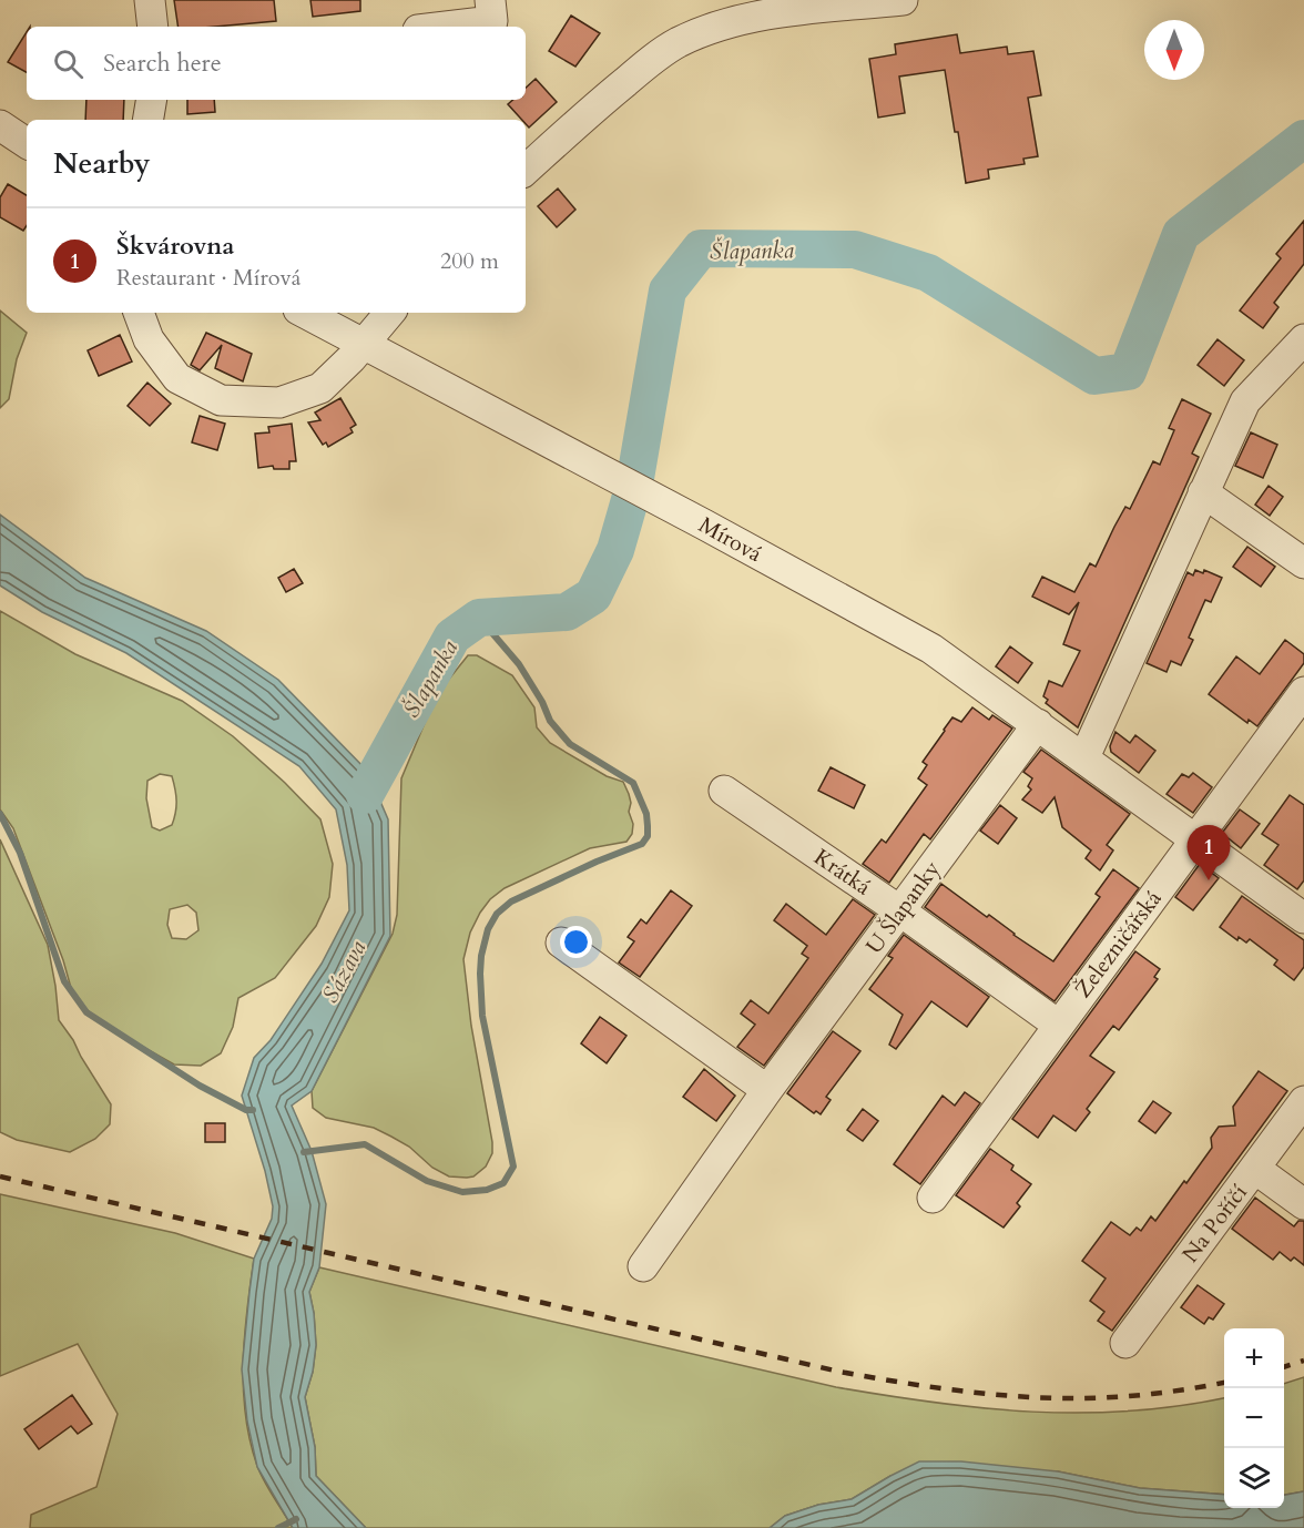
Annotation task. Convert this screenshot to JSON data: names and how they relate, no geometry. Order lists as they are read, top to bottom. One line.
{"streets":{"street":["Mírová","Krátká","U Šlapanky","Železničářská","Na Poříčí"]},"crossings":[["Mírová","U Šlapanky"],["Mírová","Železničářská"],["Krátká","U Šlapanky"],["Krátká","Železničářská"]],"water":["Šlapanka","Sázava"],"north":"bottom","page":{"search":"Search here","heading":"Nearby","list":[{"mark":"1","name":"Škvárovna","note":"Restaurant · Mírová","value":"200 m"}],"pins":"1","map_buttons":["+","−"]}}
